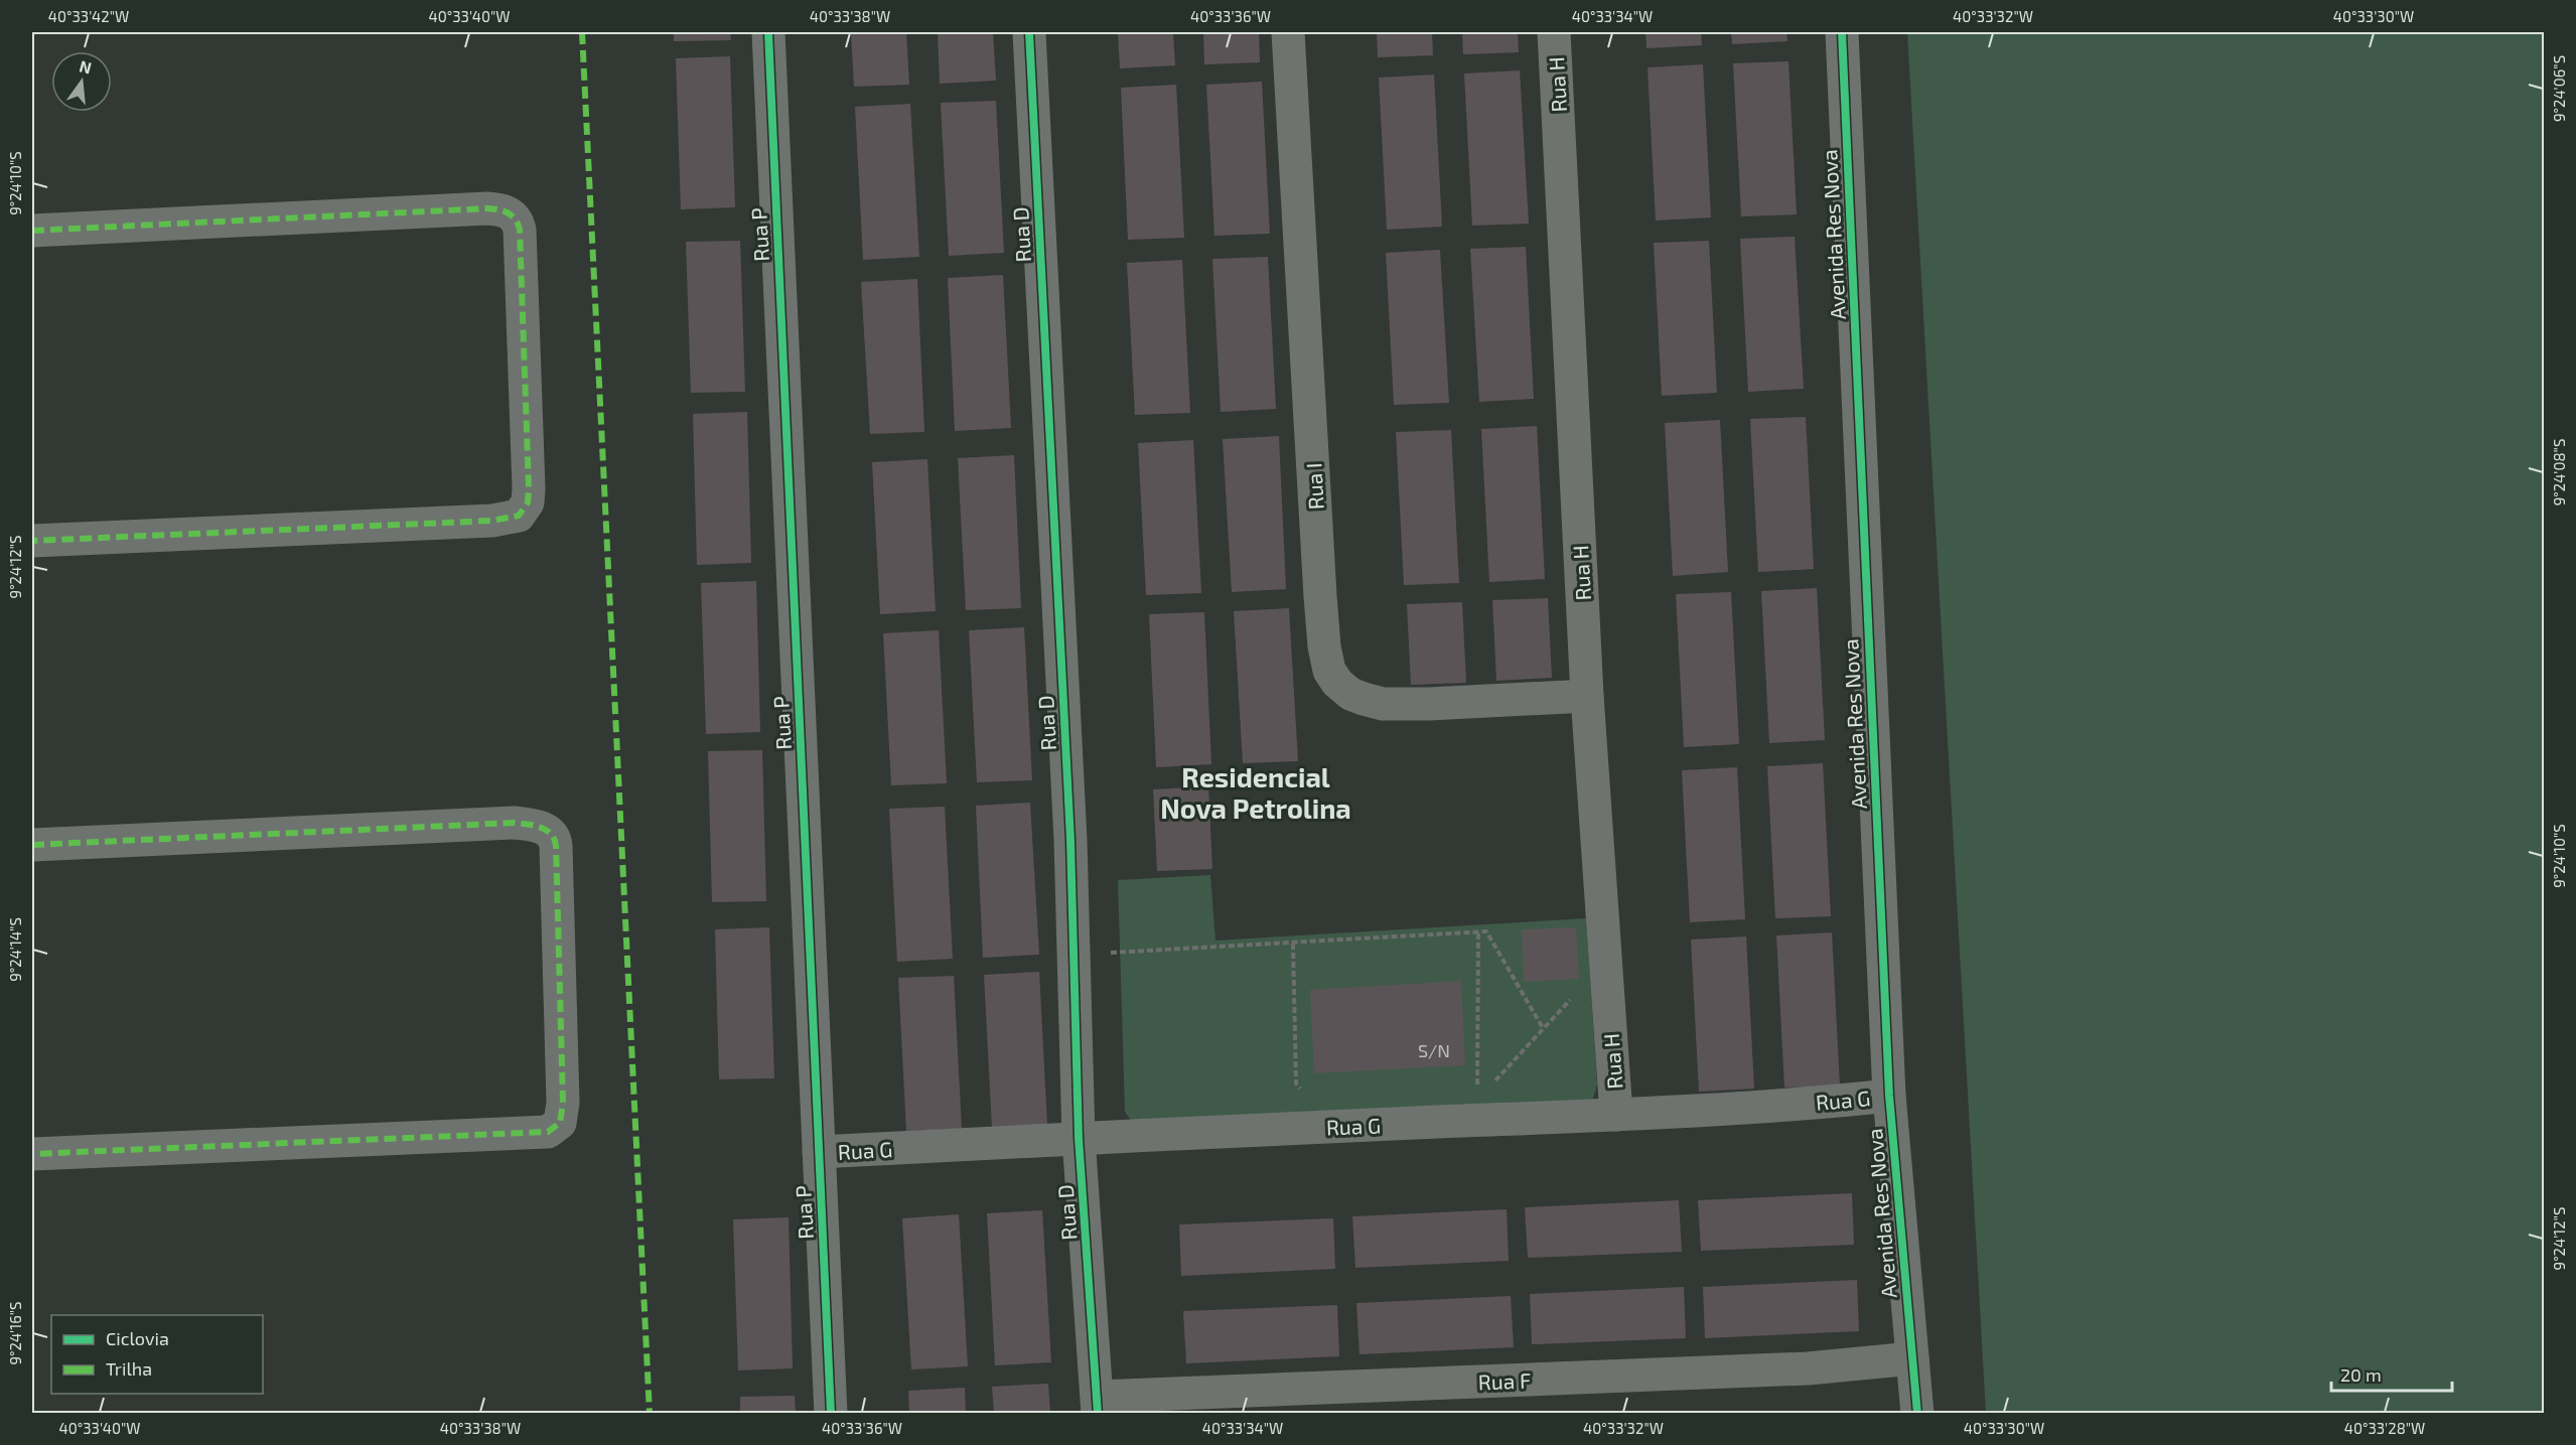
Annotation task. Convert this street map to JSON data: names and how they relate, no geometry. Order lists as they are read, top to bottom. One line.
{"streets":{"street":["Rua H","Rua P","Rua D","Avenida Res Nova","Rua I","Rua G","Rua F"]},"crossings":[["Rua H","Rua I"],["Rua H","Rua G"],["Rua P","Rua G"],["Rua D","Rua G"],["Rua D","Rua F"],["Avenida Res Nova","Rua G"],["Avenida Res Nova","Rua F"]],"districts":["Residencial Nova Petrolina"],"house_numbers":["S/N"],"legend":["Ciclovia","Trilha"],"scale_bar":"20 m","north":"top","coordinates":["40°33'42\"W","40°33'40\"W","40°33'38\"W","40°33'36\"W","40°33'34\"W","40°33'32\"W","40°33'30\"W","9°24'06\"S","9°24'10\"S","9°24'08\"S","9°24'12\"S","9°24'14\"S","9°24'16\"S","40°33'28\"W"]}
